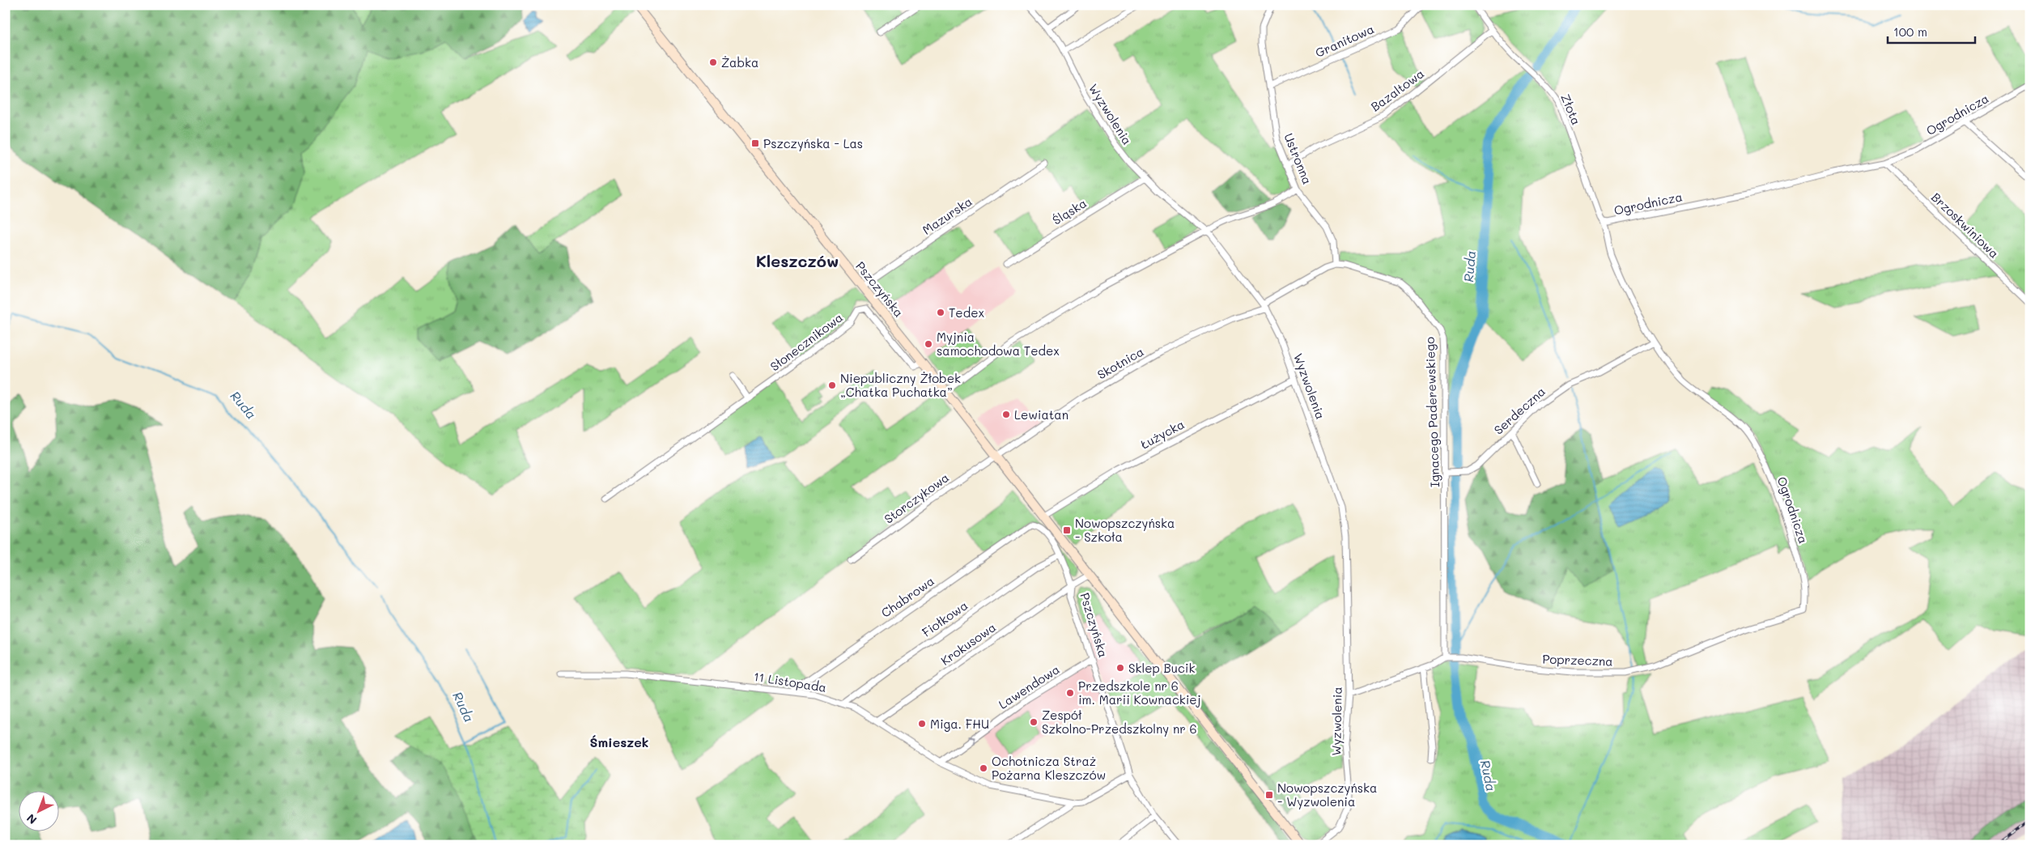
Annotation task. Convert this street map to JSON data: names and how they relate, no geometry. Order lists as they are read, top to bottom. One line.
{"streets":{"main road":["Pszczyńska"],"street":["Granitowa","Bazaltowa","Złota","Wyzwolenia","Ogrodnicza","Ustronna","Śląska","Mazurska","Brzoskwiniowa","Słonecznikowa","Skotnica","Serdeczna","Ignacego Paderewskiego","Łużycka","Storczykowa","Chabrowa","Fiołkowa","Krokusowa","Poprzeczna","11 Listopada","Lawendowa"]},"crossings":[["Granitowa","Ustronna"],["Bazaltowa","Złota"],["Bazaltowa","Ustronna"],["Złota","Ogrodnicza"],["Wyzwolenia","Śląska"],["Wyzwolenia","Skotnica"],["Wyzwolenia","Łużycka"],["Wyzwolenia","Poprzeczna"],["Ogrodnicza","Brzoskwiniowa"],["Ogrodnicza","Serdeczna"],["Ogrodnicza","Poprzeczna"],["Ustronna","Ignacego Paderewskiego"],["Mazurska","Pszczyńska"],["Pszczyńska","Słonecznikowa"],["Pszczyńska","Skotnica"],["Pszczyńska","Łużycka"],["Pszczyńska","Storczykowa"],["Pszczyńska","Chabrowa"],["Pszczyńska","Fiołkowa"],["Pszczyńska","Krokusowa"],["Pszczyńska","Lawendowa"],["Skotnica","Storczykowa"],["Serdeczna","Ignacego Paderewskiego"],["Ignacego Paderewskiego","Poprzeczna"],["Chabrowa","11 Listopada"],["Fiołkowa","11 Listopada"],["Krokusowa","11 Listopada"],["11 Listopada","Lawendowa"]],"one_way":["Lawendowa"],"districts":["Kleszczów","Śmieszek"],"water":["Ruda"],"places":{"other":["Żabka","Tedex","Myjnia samochodowa Tedex","Niepubliczny Żłobek „Chatka Puchatka”","Lewiatan","Sklep Bucik","Przedszkole nr 6 im. Marii Kownackiej","Zespół Szkolno-Przedszkolny nr 6","Miga. FHU","Ochotnicza Straż Pożarna Kleszczów"],"transit":["Pszczyńska - Las","Nowopszczyńska - Szkoła","Nowopszczyńska - Wyzwolenia"]},"scale_bar":"100 m","north":"bottom left"}
